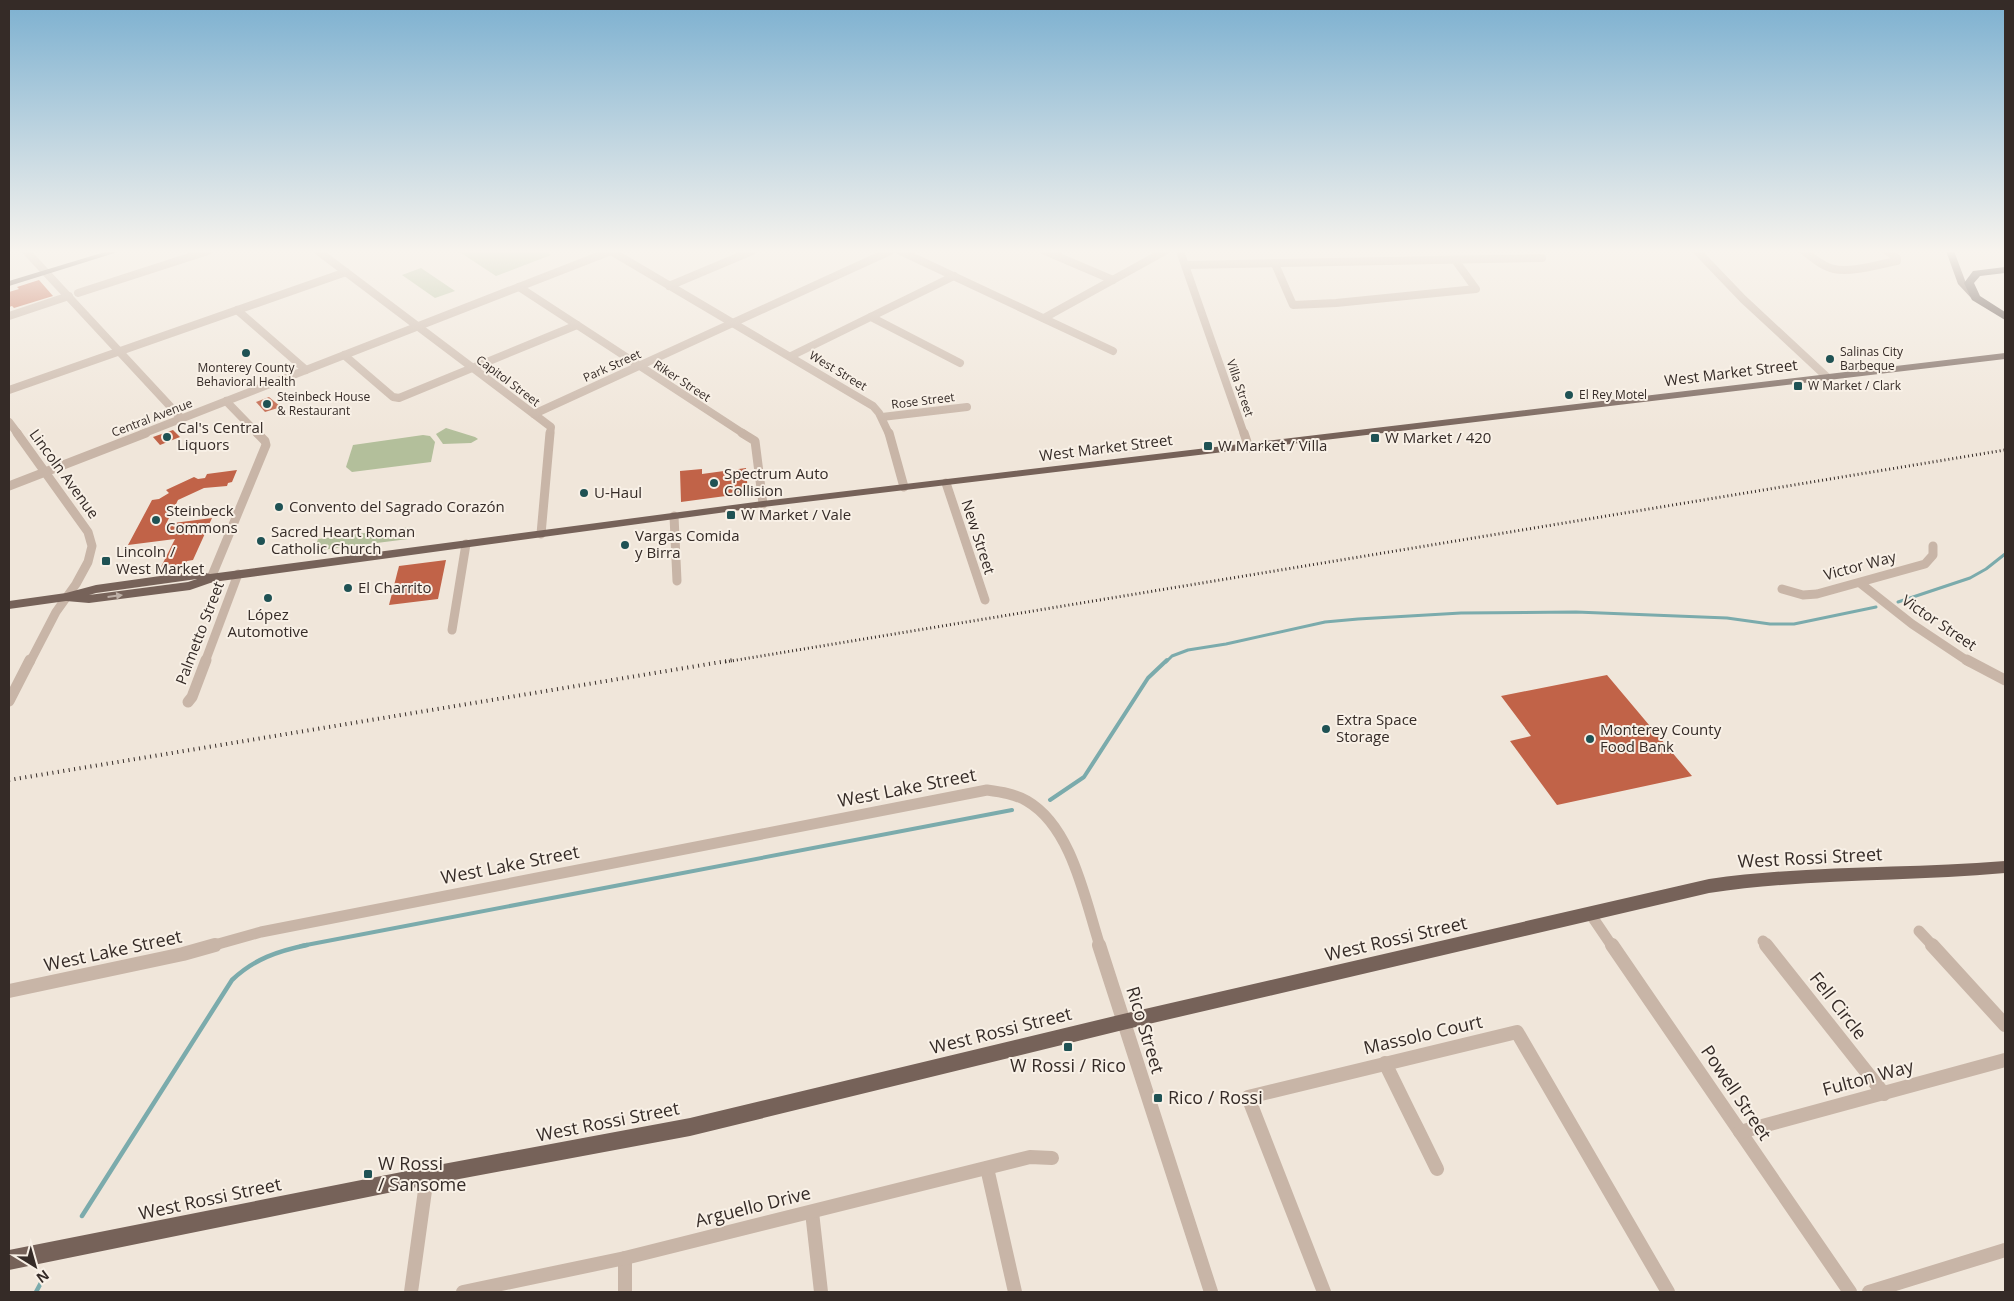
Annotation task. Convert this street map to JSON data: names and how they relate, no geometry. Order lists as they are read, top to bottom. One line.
{"streets":{"main road":["West Market Street","West Rossi Street"],"street":["Park Street","West Street","Capitol Street","Riker Street","Villa Street","Rose Street","Central Avenue","Lincoln Avenue","New Street","Victor Way","Victor Street","Palmetto Street","West Lake Street","Fell Circle","Rico Street","Massolo Court","Fulton Way","Powell Street","Arguello Drive"]},"crossings":[["Park Street","West Street"],["Park Street","Capitol Street"],["Park Street","Riker Street"],["West Street","West Market Street"],["West Street","Rose Street"],["West Market Street","Capitol Street"],["West Market Street","Riker Street"],["West Market Street","Villa Street"],["West Market Street","Lincoln Avenue"],["West Market Street","New Street"],["West Market Street","Palmetto Street"],["Capitol Street","Central Avenue"],["Central Avenue","Lincoln Avenue"],["Victor Way","Victor Street"],["West Lake Street","Rico Street"],["West Rossi Street","Rico Street"],["West Rossi Street","Powell Street"],["Fell Circle","Fulton Way"],["Fulton Way","Powell Street"]],"places":{"other":["Monterey County Behavioral Health","Salinas City Barbeque","El Rey Motel","Steinbeck House & Restaurant","Cal's Central Liquors","Spectrum Auto Collision","U-Haul","Convento del Sagrado Corazón","Steinbeck Commons","Sacred Heart Roman Catholic Church","Vargas Comida y Birra","El Charrito","López Automotive","Extra Space Storage","Monterey County Food Bank"],"transit":["W Market / Clark","W Market / 420","W Market / Villa","W Market / Vale","Lincoln / West Market","W Rossi / Rico","Rico / Rossi","W Rossi / Sansome"]},"north":"bottom right"}
